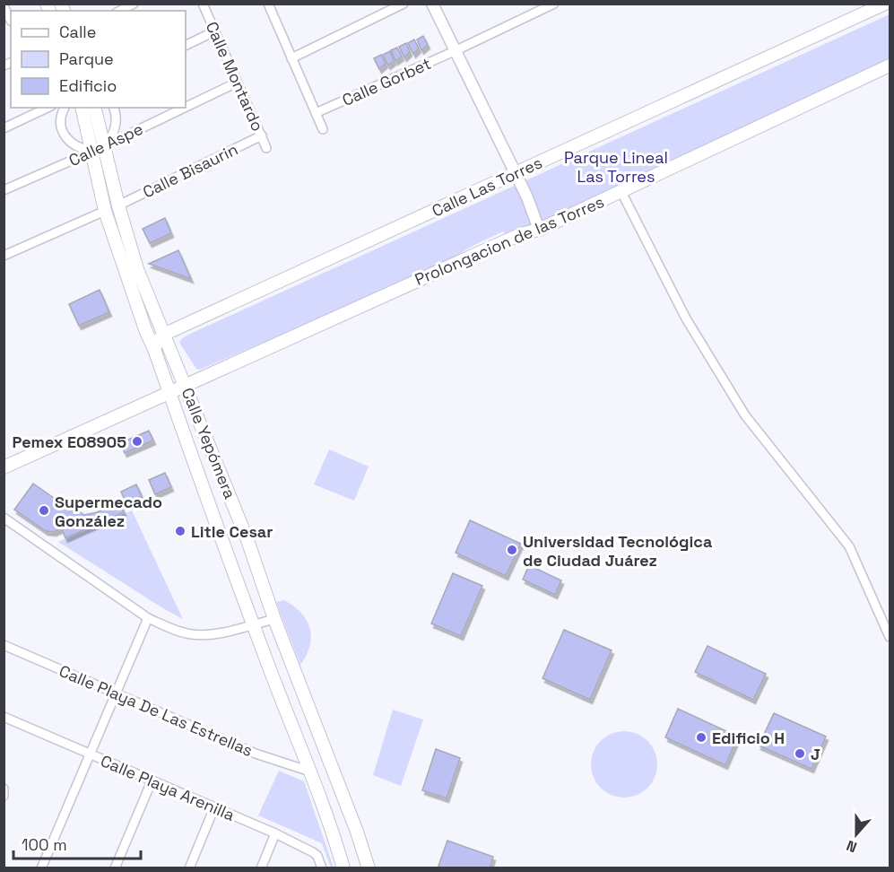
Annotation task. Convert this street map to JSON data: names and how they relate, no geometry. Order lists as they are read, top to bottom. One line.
{"streets":{"main road":["Calle Las Torres","Prolongacion de las Torres","Calle Yepómera"],"street":["Calle Montardo","Calle Gorbet","Calle Aspe","Calle Bisaurin","Calle Playa De Las Estrellas","Calle Playa Arenilla"]},"crossings":[["Calle Montardo","Calle Aspe"],["Calle Montardo","Calle Bisaurin"],["Calle Aspe","Calle Yepómera"],["Calle Bisaurin","Calle Yepómera"],["Calle Las Torres","Calle Yepómera"],["Prolongacion de las Torres","Calle Yepómera"],["Calle Yepómera","Calle Playa De Las Estrellas"]],"parks":["Parque Lineal Las Torres"],"places":["Pemex E08905","Supermecado González","Litle Cesar","Universidad Tecnológica de Ciudad Juárez","Edificio H","J"],"legend":["Calle","Parque","Edificio"],"scale_bar":"100 m","north":"bottom"}
